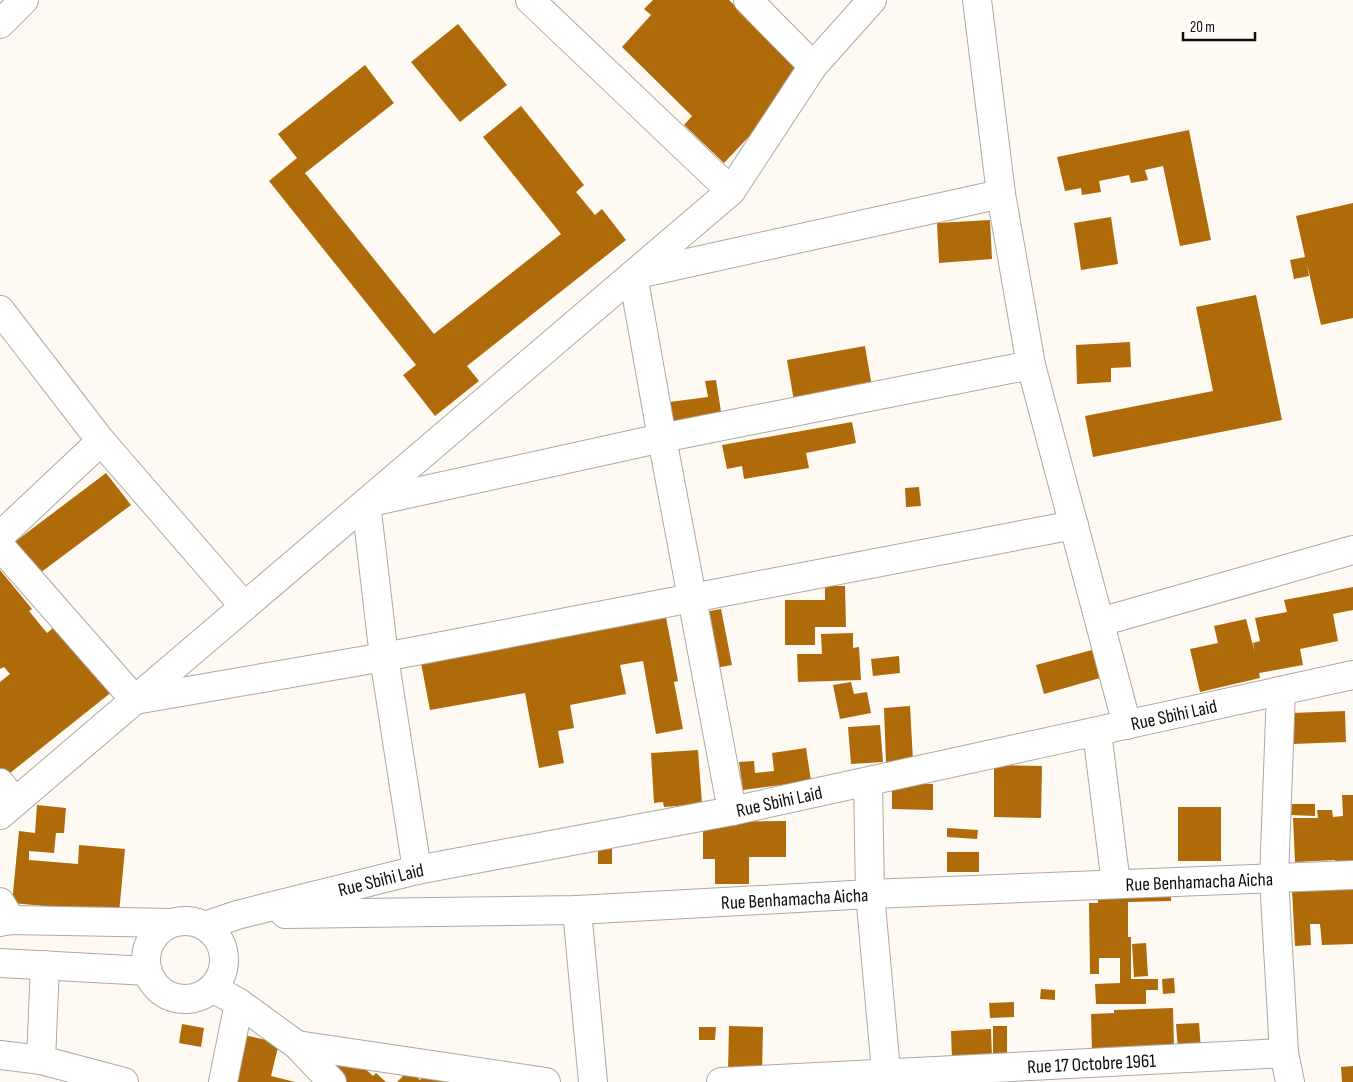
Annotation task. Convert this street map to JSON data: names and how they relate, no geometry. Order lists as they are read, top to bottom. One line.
{"streets":{"street":["Rue Sbihi Laid","Rue Benhamacha Aicha","Rue 17 Octobre 1961"]},"crossings":[["Rue Sbihi Laid","Rue Benhamacha Aicha"]],"scale_bar":"20 m"}
